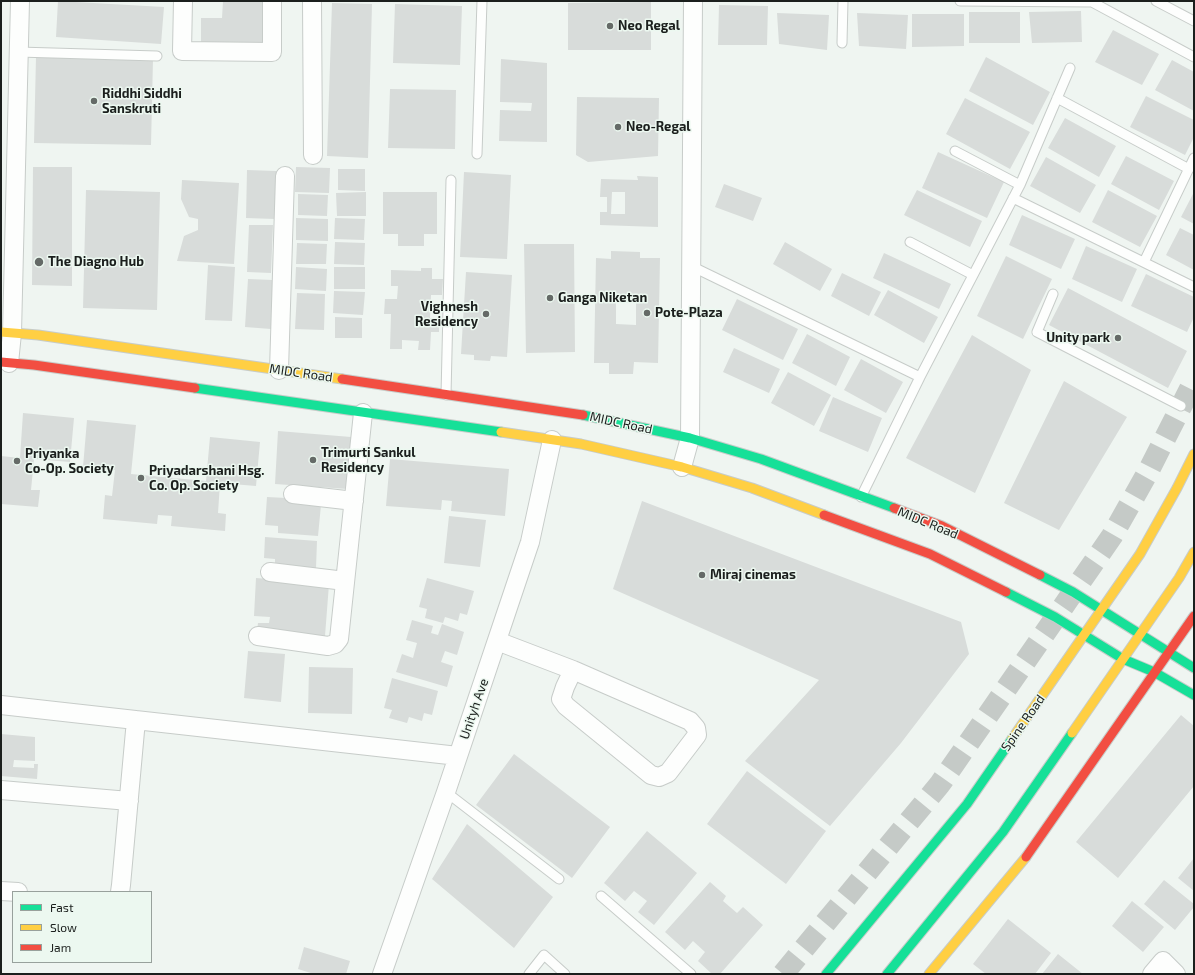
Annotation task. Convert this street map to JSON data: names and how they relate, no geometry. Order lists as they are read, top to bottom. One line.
{"streets":{"main road":["MIDC Road","Spine Road"],"street":["Unityh Ave"]},"crossings":[["MIDC Road","Spine Road"]],"places":["Neo Regal","Riddhi Siddhi Sanskruti","Neo-Regal","The Diagno Hub","Ganga Niketan","Pote-Plaza","Vighnesh Residency","Unity park","Trimurti Sankul Residency","Priyanka Co-Op. Society","Priyadarshani Hsg. Co. Op. Society","Miraj cinemas"],"legend":["Fast","Slow","Jam"]}
